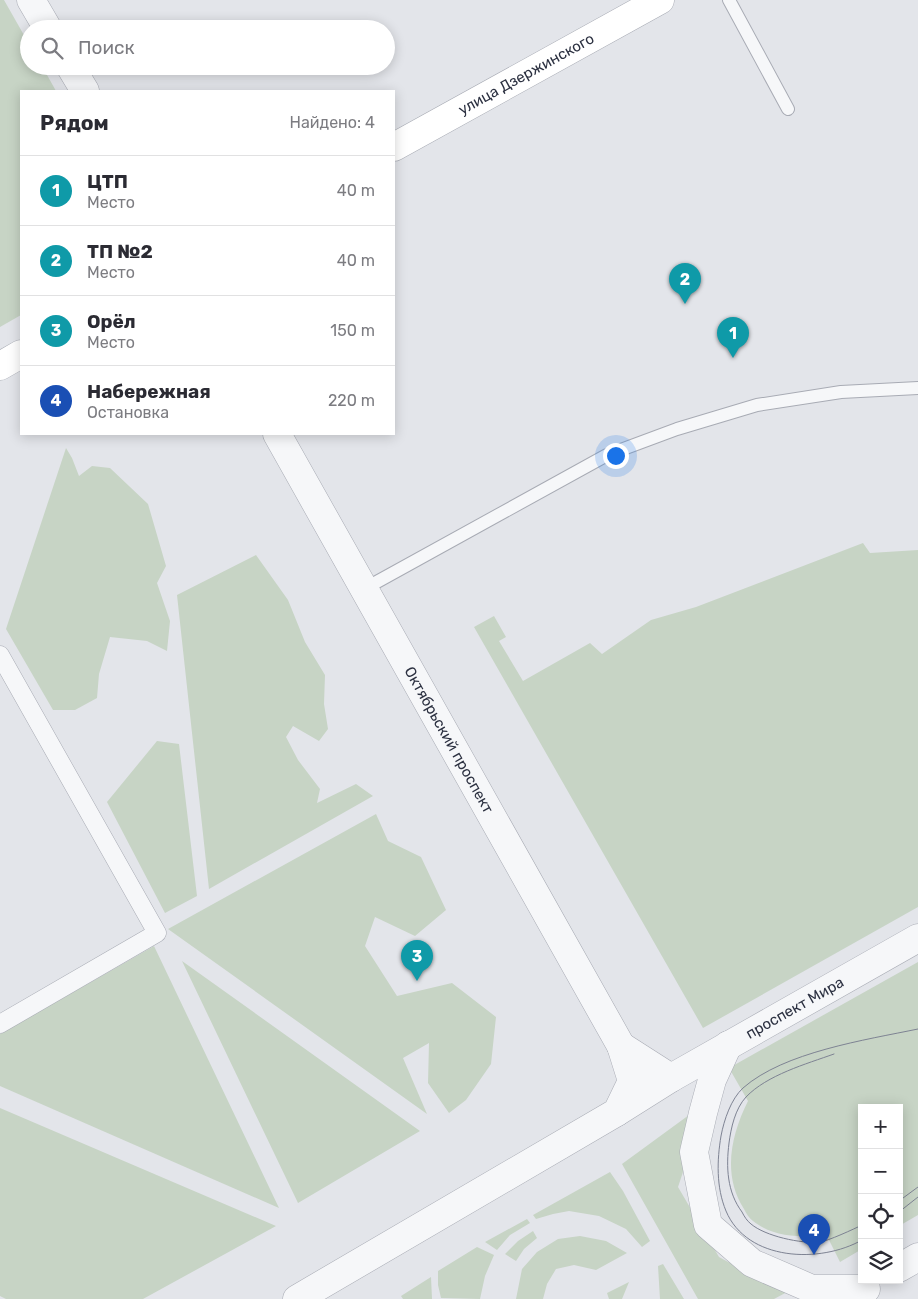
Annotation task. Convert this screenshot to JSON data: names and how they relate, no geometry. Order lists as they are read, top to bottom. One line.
{"streets":{"main road":["улица Дзержинского"],"street":["Октябрьский проспект","проспект Мира"]},"crossings":[["Октябрьский проспект","проспект Мира"]],"page":{"search":"Поиск","heading":["Рядом","Найдено: 4"],"list":[{"mark":"1","name":"ЦТП","note":"Место","value":"40 m"},{"mark":"2","name":"ТП №2","note":"Место","value":"40 m"},{"mark":"3","name":"Орёл","note":"Место","value":"150 m"},{"mark":"4","name":"Набережная","note":"Остановка","value":"220 m"}],"pins":["2","1","3","4"],"map_buttons":["+","−"]}}
